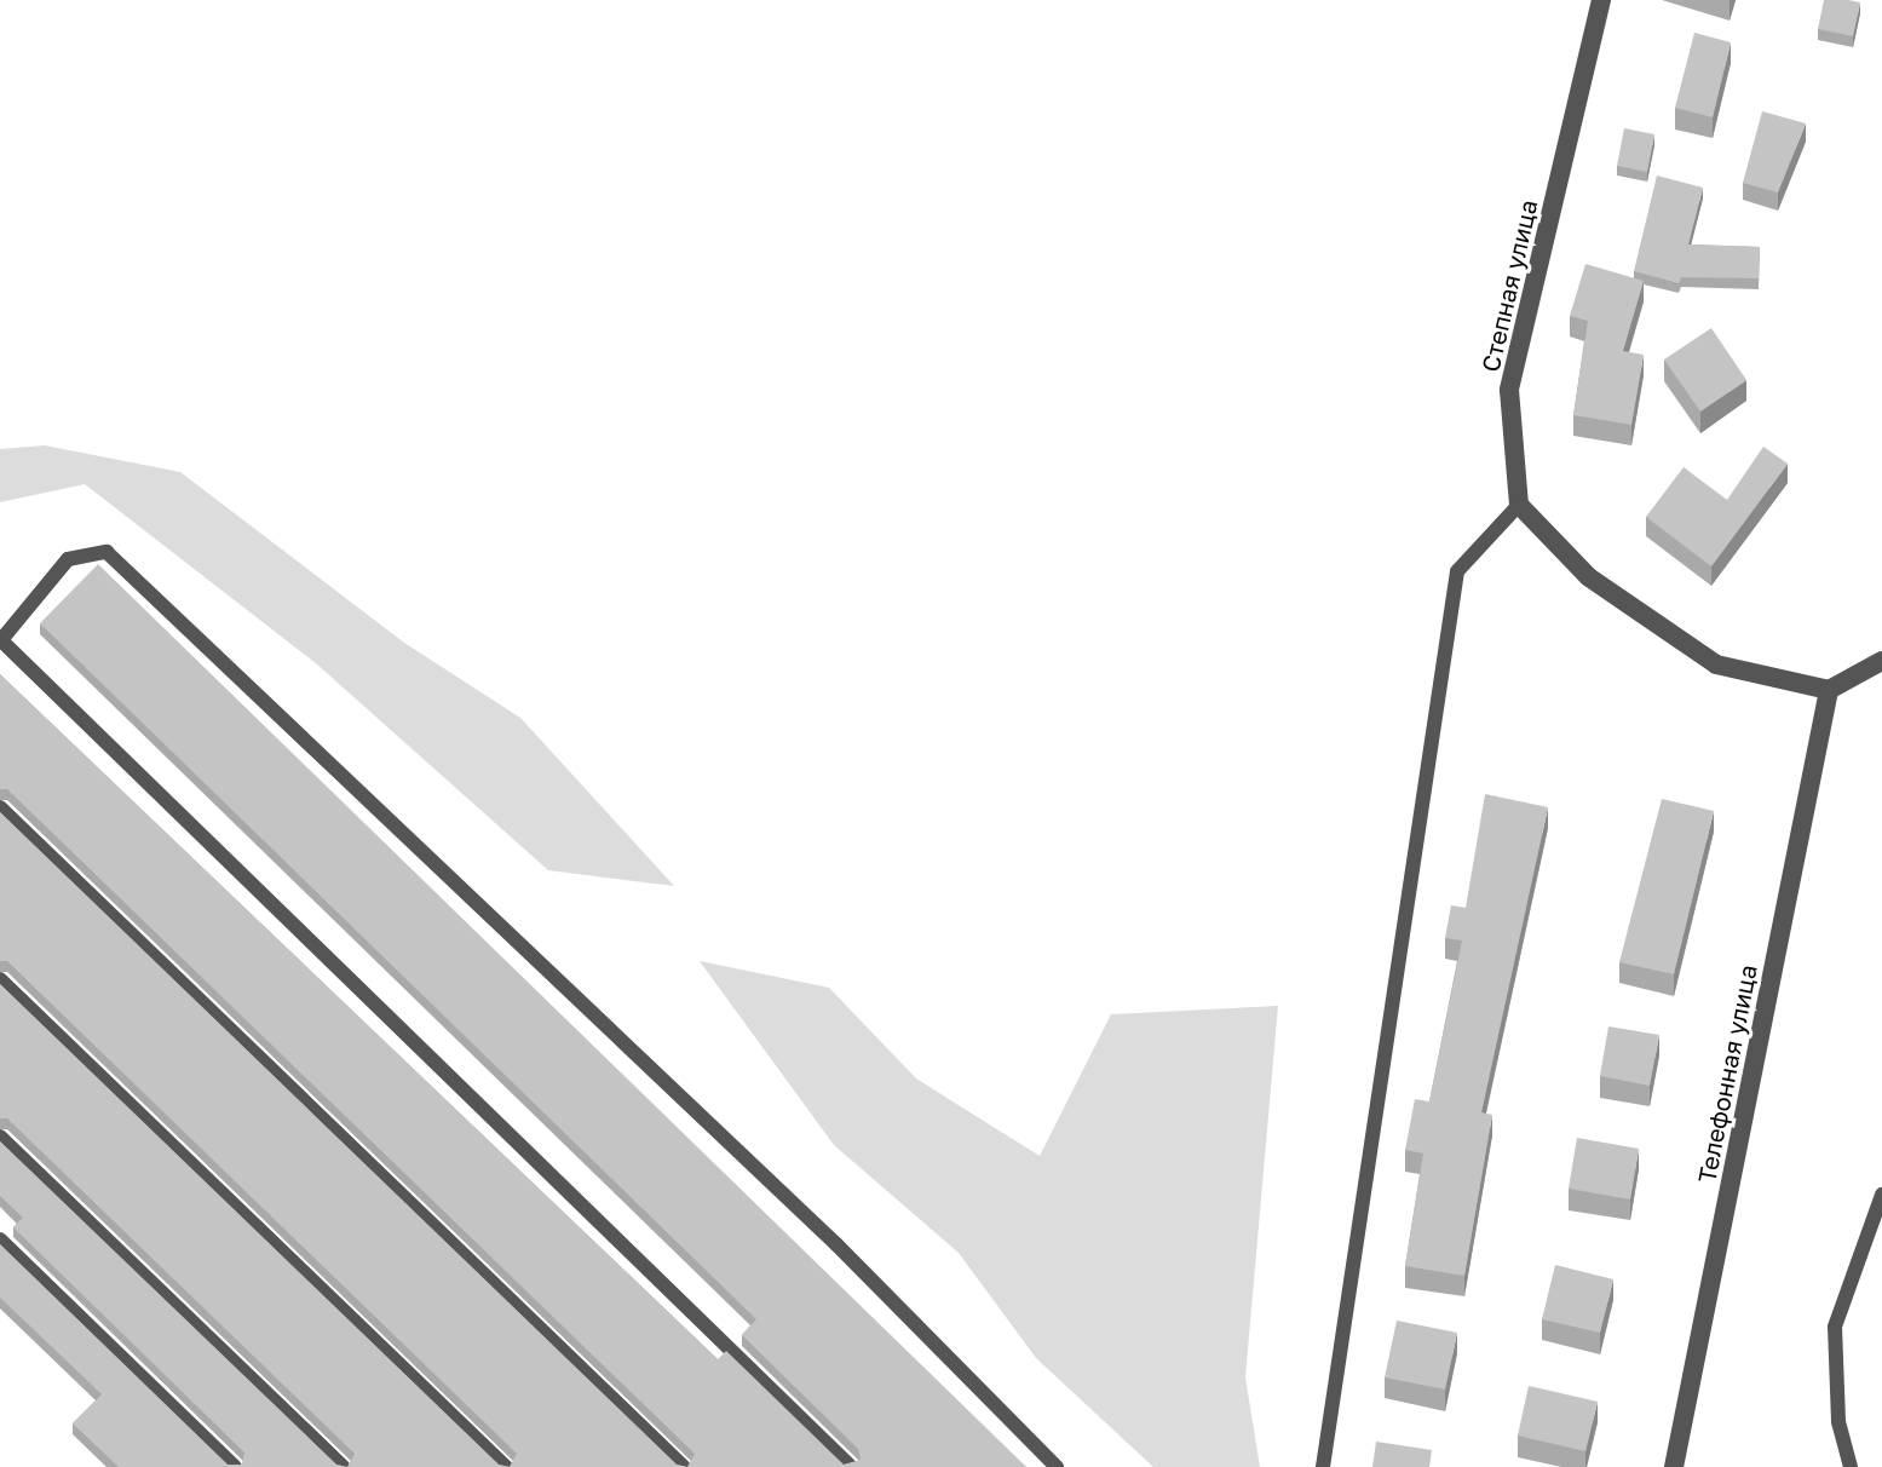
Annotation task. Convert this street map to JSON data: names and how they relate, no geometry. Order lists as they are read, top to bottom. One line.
{"streets":{"street":["Степная улица","Телефонная улица"]}}
